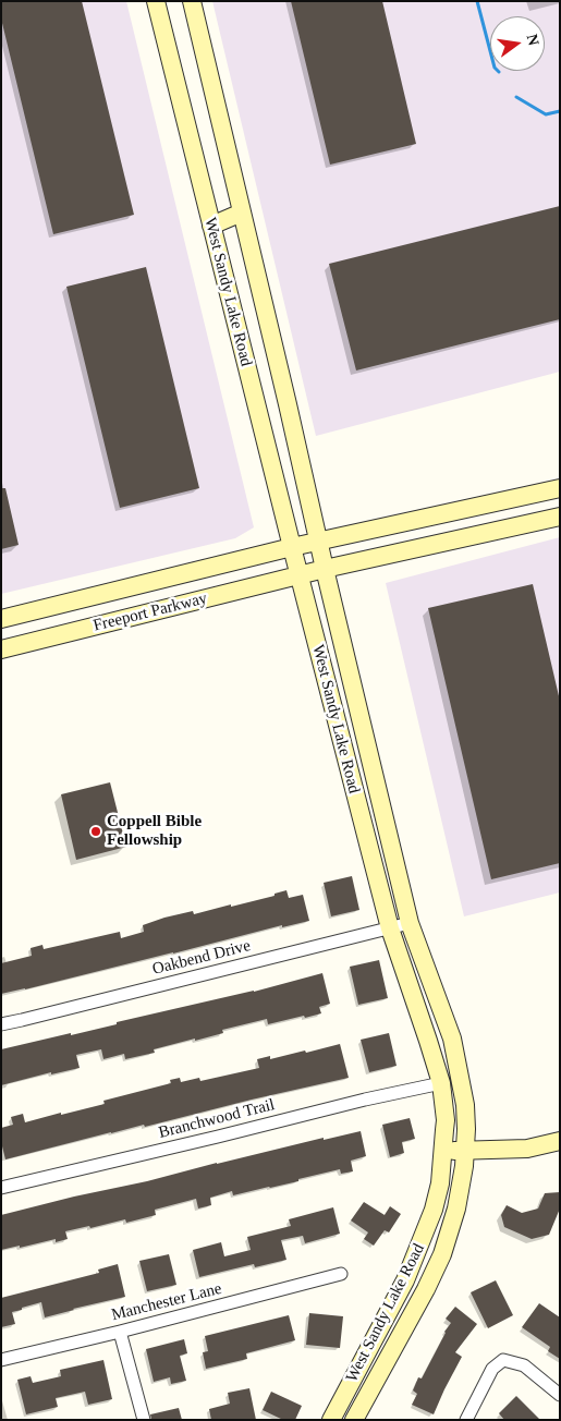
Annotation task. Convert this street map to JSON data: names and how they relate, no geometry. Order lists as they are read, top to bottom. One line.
{"streets":{"main road":["West Sandy Lake Road","Freeport Parkway"],"street":["Oakbend Drive","Branchwood Trail","Manchester Lane"]},"crossings":[["West Sandy Lake Road","Freeport Parkway"],["West Sandy Lake Road","Oakbend Drive"],["West Sandy Lake Road","Branchwood Trail"]],"places":["Coppell Bible Fellowship"],"north":"right"}
